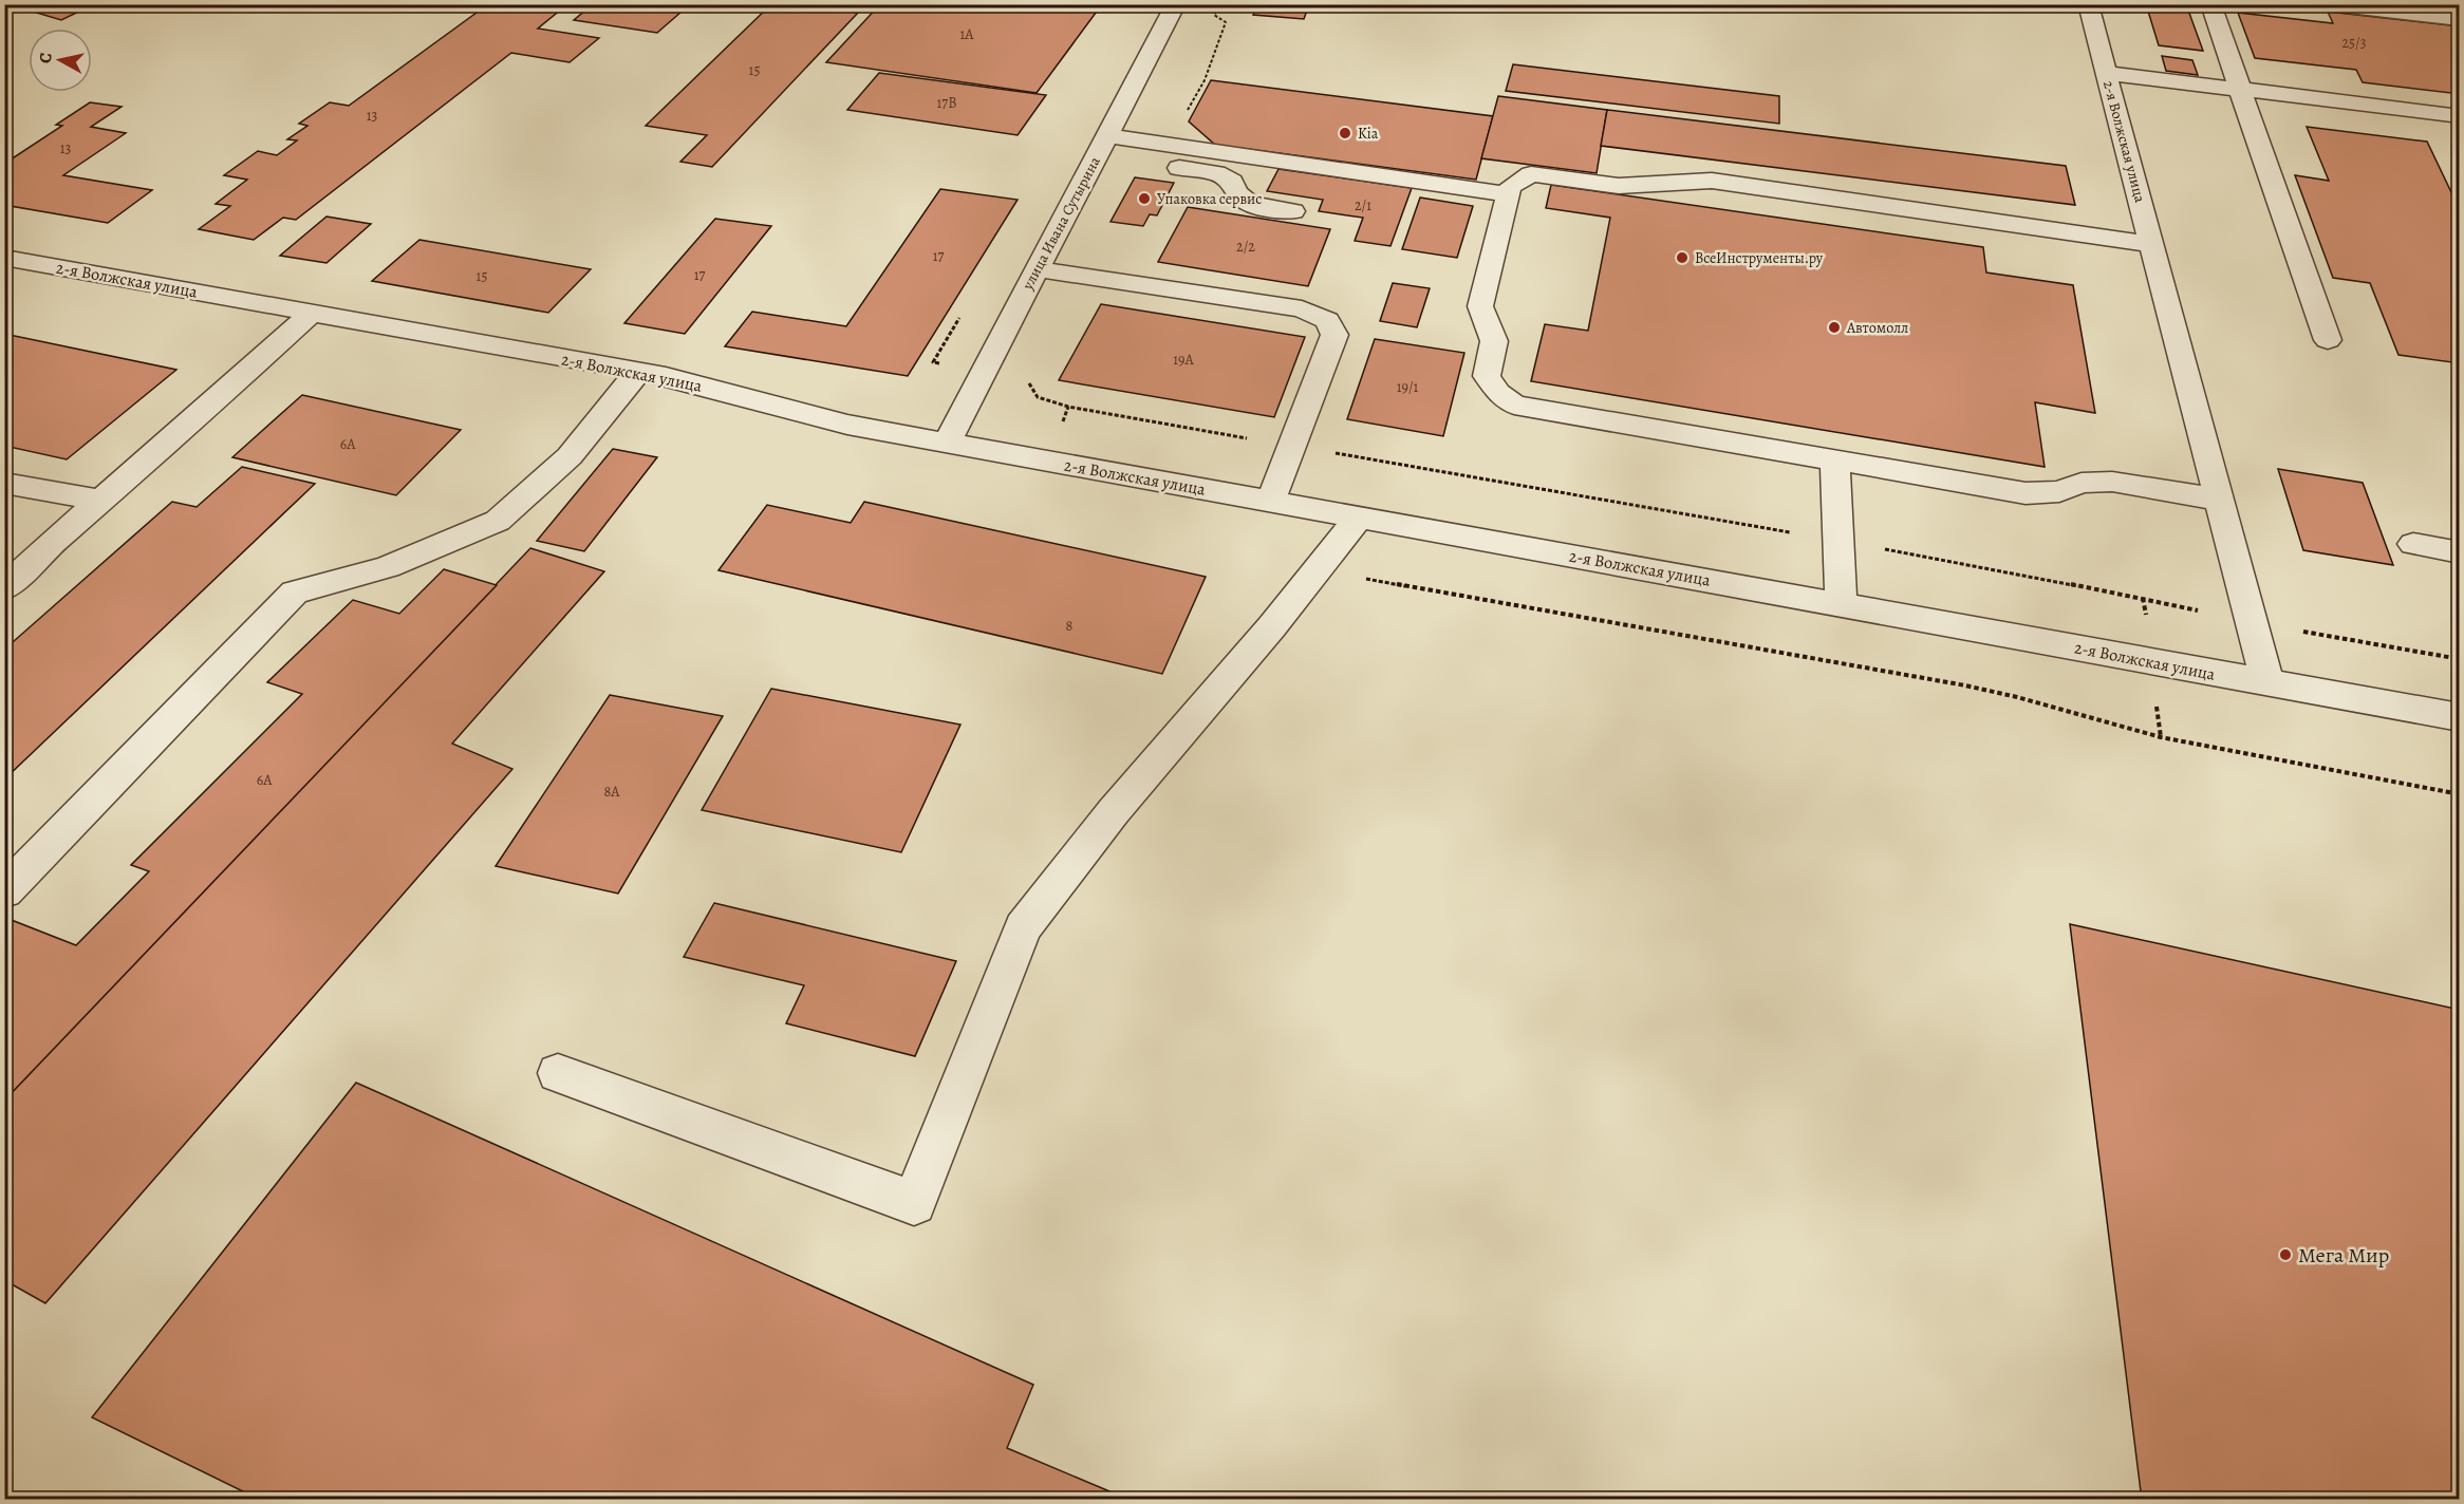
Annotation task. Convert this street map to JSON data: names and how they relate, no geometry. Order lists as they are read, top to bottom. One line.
{"streets":{"street":["2-я Волжская улица","улица Ивана Сутырина"]},"crossings":[["2-я Волжская улица","улица Ивана Сутырина"]],"places":["Kia","Упаковка сервис","ВсеИнструменты.ру","Автомолл","Мега Мир"],"house_numbers":["1А","25/3","15","17В","13","13","2/1","2/2","17","17","15","19А","19/1","6А","8","6А","8А"],"north":"left"}
